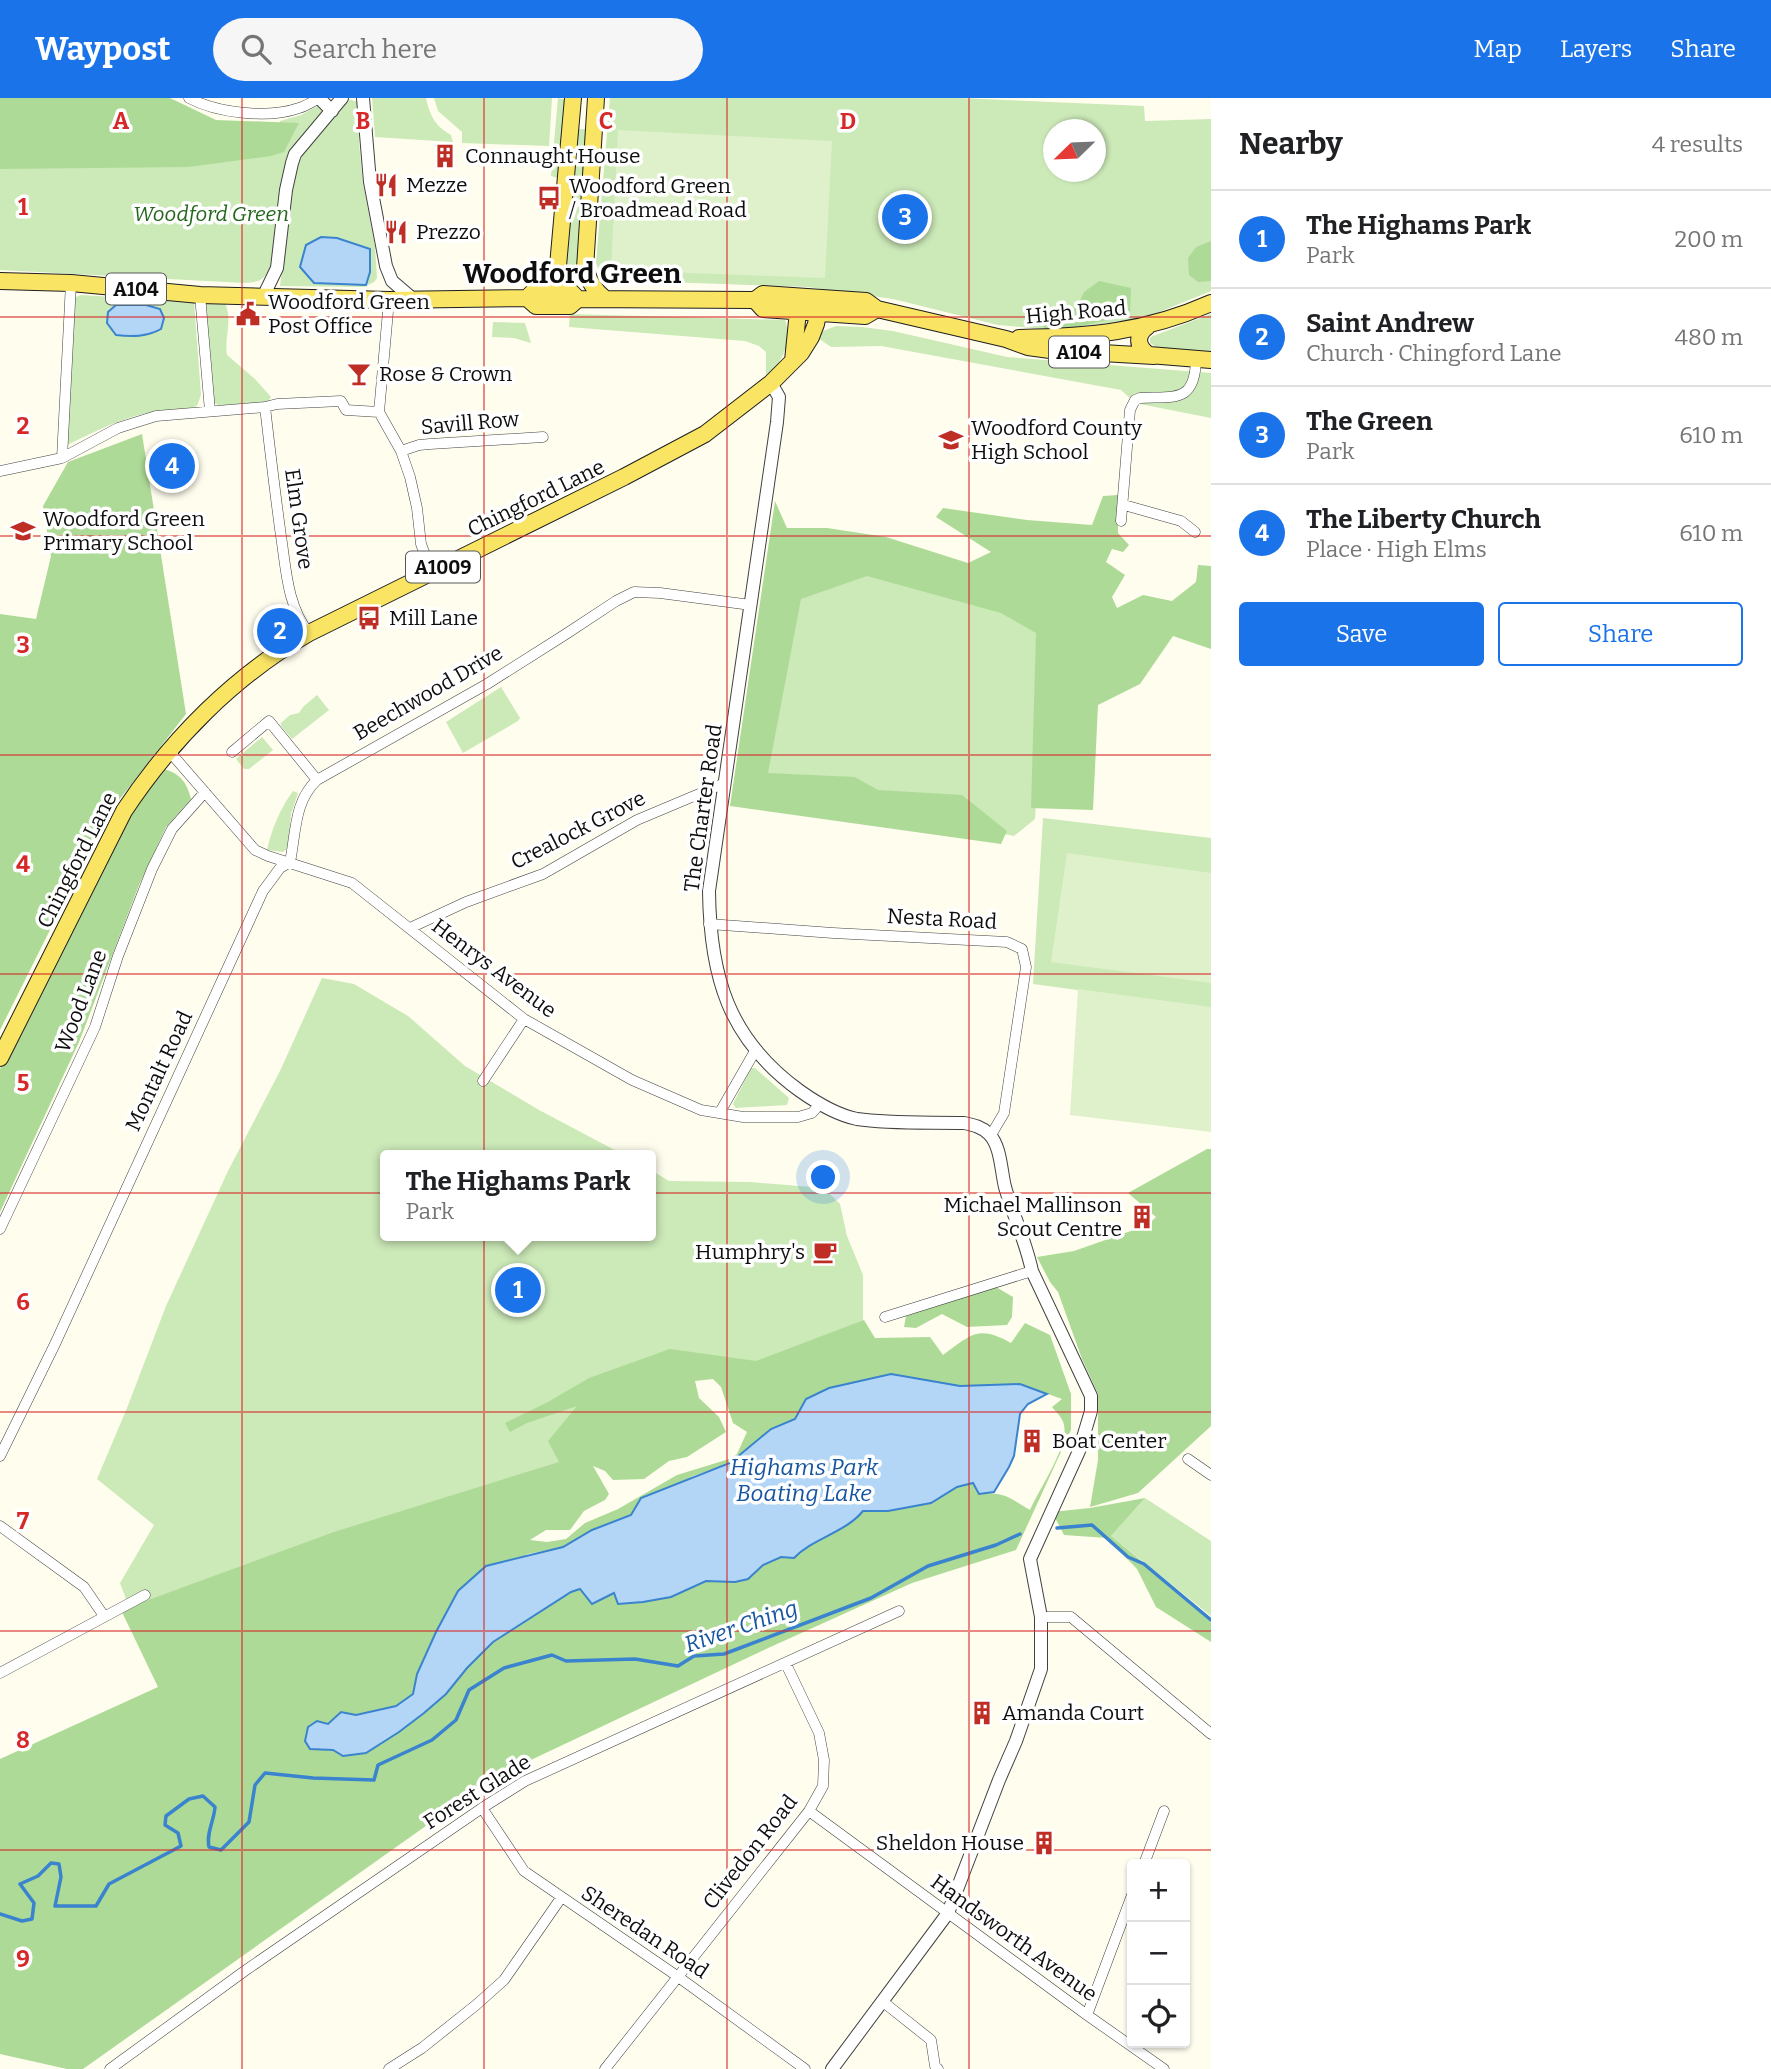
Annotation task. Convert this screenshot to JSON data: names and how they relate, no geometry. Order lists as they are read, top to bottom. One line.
{"streets":{"main road":["A104","High Road","Chingford Lane","A1009"],"street":["Savill Row","Elm Grove","Beechwood Drive","The Charter Road","Crealock Grove","Nesta Road","Henrys Avenue","Wood Lane","Montalt Road","Forest Glade","Clivedon Road","Sheredan Road","Handsworth Avenue"]},"crossings":[["A104","High Road"],["A104","Chingford Lane"],["Chingford Lane","Elm Grove"],["Chingford Lane","The Charter Road"],["Beechwood Drive","The Charter Road"],["The Charter Road","Crealock Grove"],["The Charter Road","Nesta Road"],["The Charter Road","Henrys Avenue"],["Crealock Grove","Henrys Avenue"],["Henrys Avenue","Montalt Road"],["Forest Glade","Clivedon Road"],["Forest Glade","Sheredan Road"],["Clivedon Road","Sheredan Road"],["Clivedon Road","Handsworth Avenue"]],"districts":["Woodford Green"],"water":["Highams Park Boating Lake","River Ching"],"parks":["Woodford Green"],"places":{"building":["Connaught House","Michael Mallinson Scout Centre","Boat Center","Amanda Court","Sheldon House"],"restaurant":["Mezze","Prezzo"],"bus stop":["Woodford Green / Broadmead Road","Mill Lane"],"public building":["Woodford Green Post Office"],"bar":["Rose & Crown"],"school or university":["Woodford County High School","Woodford Green Primary School"],"cafe":["Humphry's"]},"north":"bottom left","page":{"header":"Waypost","search":"Search here","nav":["Map","Layers","Share"],"heading":["Nearby","4 results"],"list":[{"mark":"1","name":"The Highams Park","note":"Park","value":"200 m"},{"mark":"2","name":"Saint Andrew","note":"Church · Chingford Lane","value":"480 m"},{"mark":"3","name":"The Green","note":"Park","value":"610 m"},{"mark":"4","name":"The Liberty Church","note":"Place · High Elms","value":"610 m"}],"pins":["3","4","2","1"],"buttons":["Save","Share"],"popup":["The Highams Park","Park"],"map_buttons":["+","−"]},"grid":{"columns":["A","B","C","D"],"rows":["1","2","3","4","5","6","7","8","9"]}}
